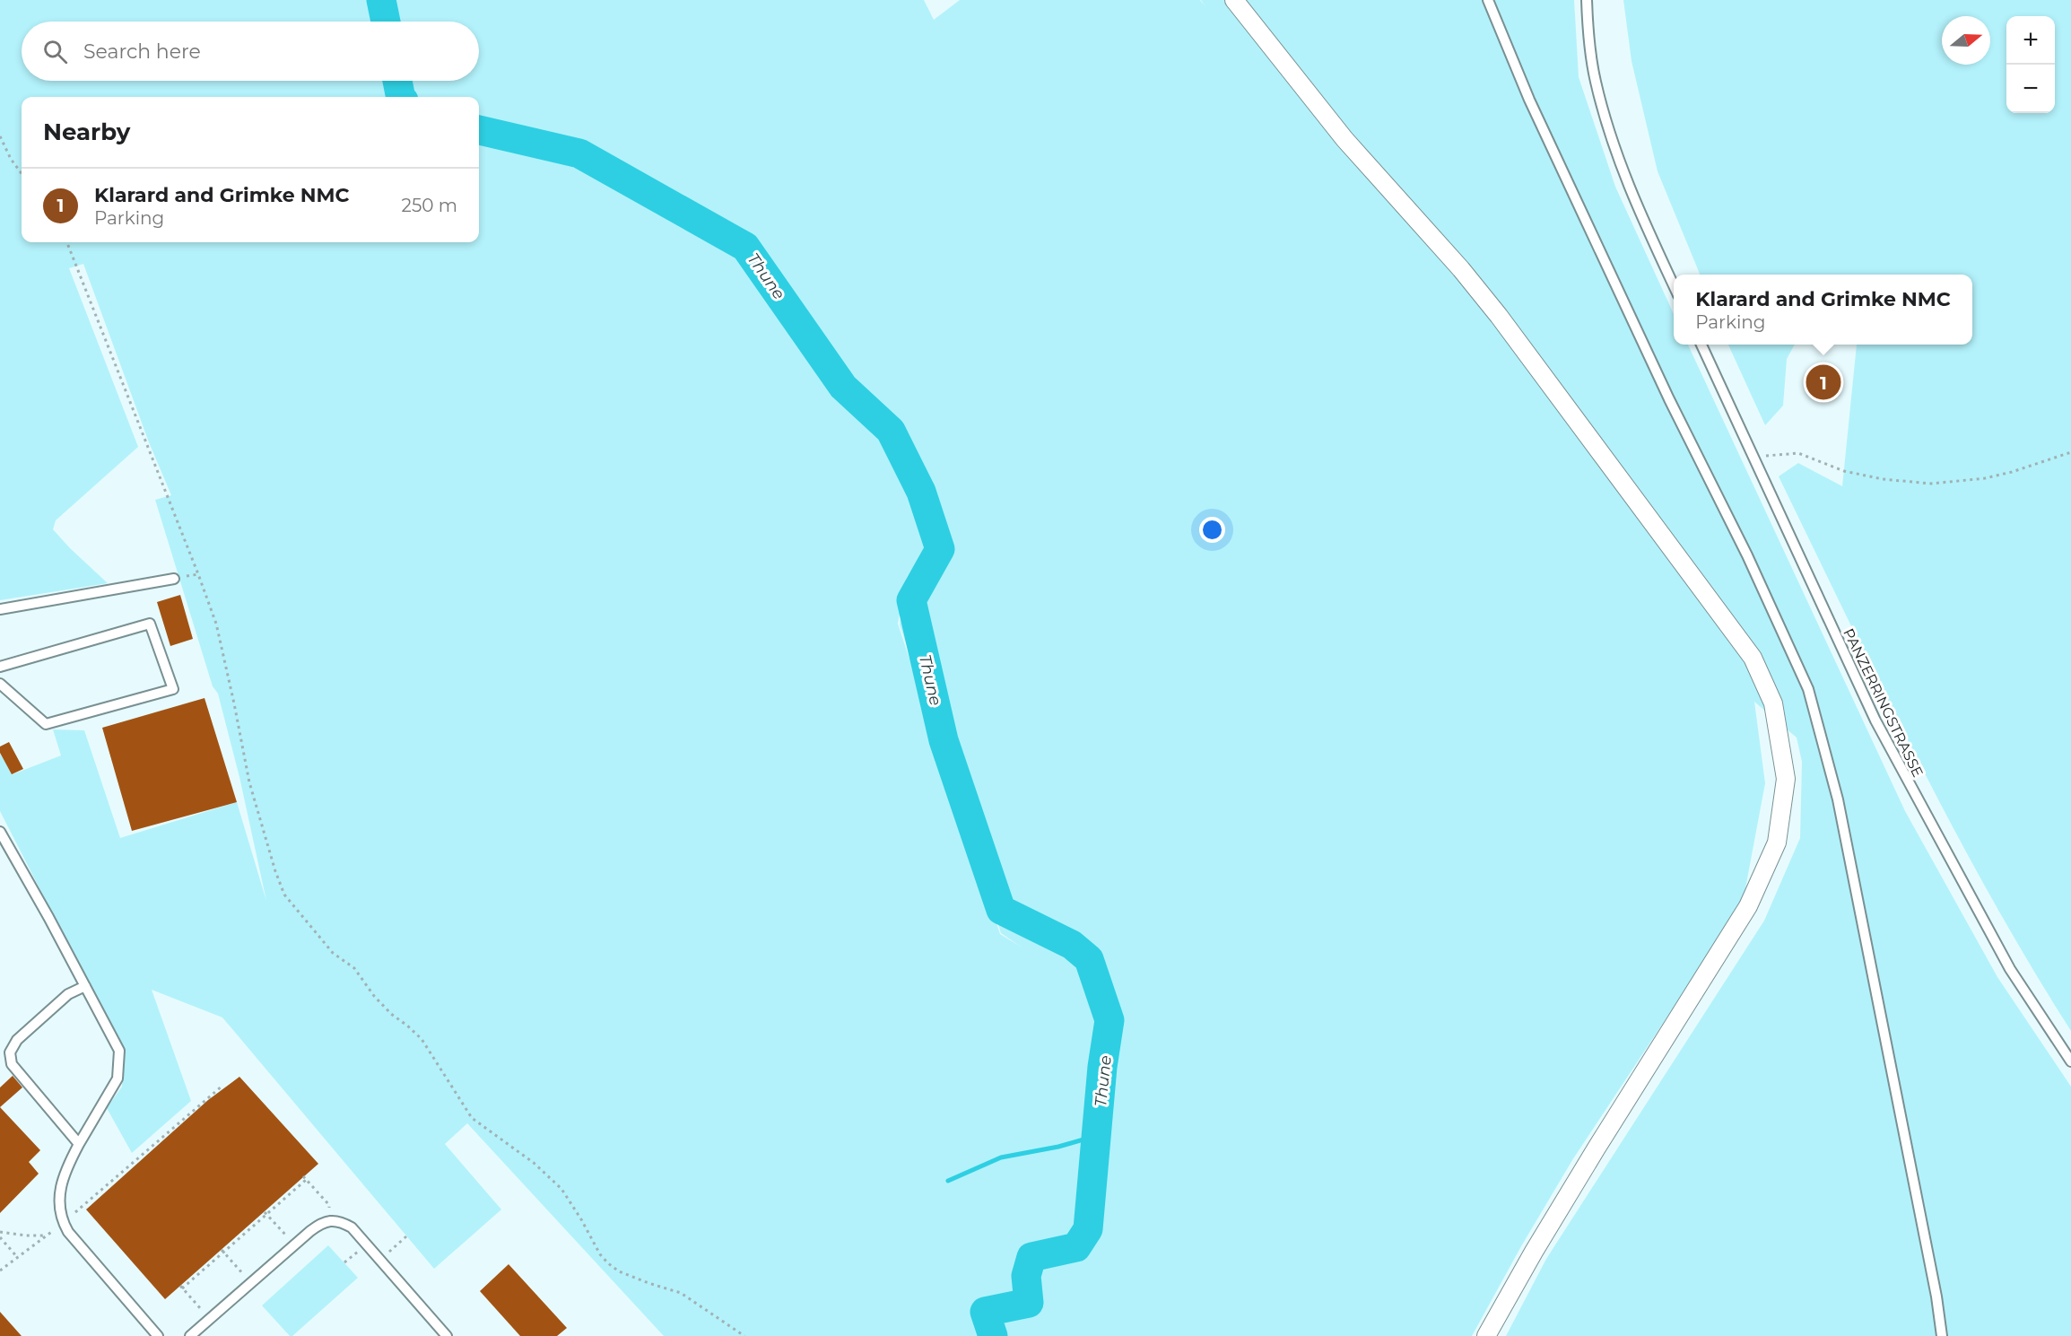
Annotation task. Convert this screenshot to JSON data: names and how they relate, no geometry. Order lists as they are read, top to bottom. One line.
{"streets":{"lane":["PANZERRINGSTRASSE"]},"water":["Thune"],"north":"right","page":{"map_buttons":["+","−"],"search":"Search here","heading":"Nearby","list":[{"mark":"1","name":"Klarard and Grimke NMC","note":"Parking","value":"250 m"}],"popup":["Klarard and Grimke NMC","Parking"],"pins":"1"}}
